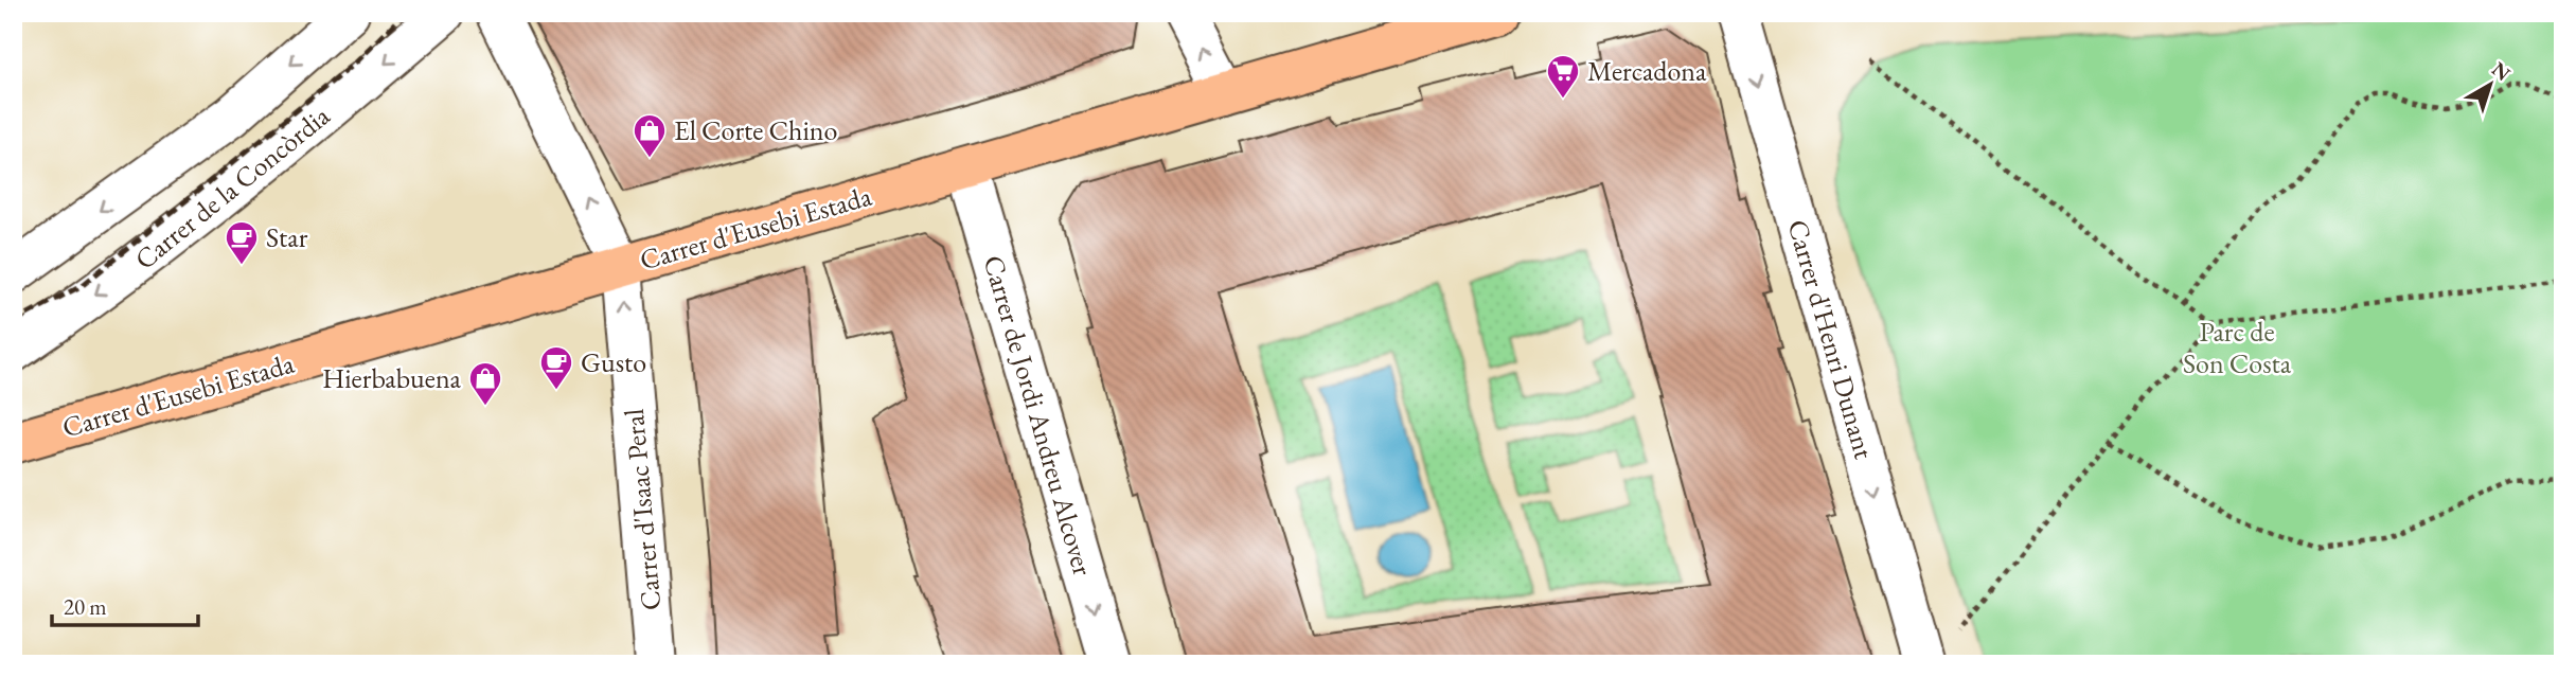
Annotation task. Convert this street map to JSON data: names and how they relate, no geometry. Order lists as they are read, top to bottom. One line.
{"streets":{"main road":["Carrer d'Eusebi Estada"],"street":["Carrer de la Concòrdia","Carrer d'Henri Dunant","Carrer de Jordi Andreu Alcover","Carrer d'Isaac Peral"]},"crossings":[["Carrer d'Eusebi Estada","Carrer de Jordi Andreu Alcover"],["Carrer d'Eusebi Estada","Carrer d'Isaac Peral"]],"one_way":["Carrer de la Concòrdia","Carrer d'Henri Dunant","Carrer de Jordi Andreu Alcover","Carrer d'Isaac Peral"],"parks":["Parc de Son Costa"],"places":{"supermarket":["Mercadona"],"shop":["El Corte Chino","Hierbabuena"],"cafe":["Star","Gusto"]},"scale_bar":"20 m","north":"top right"}
